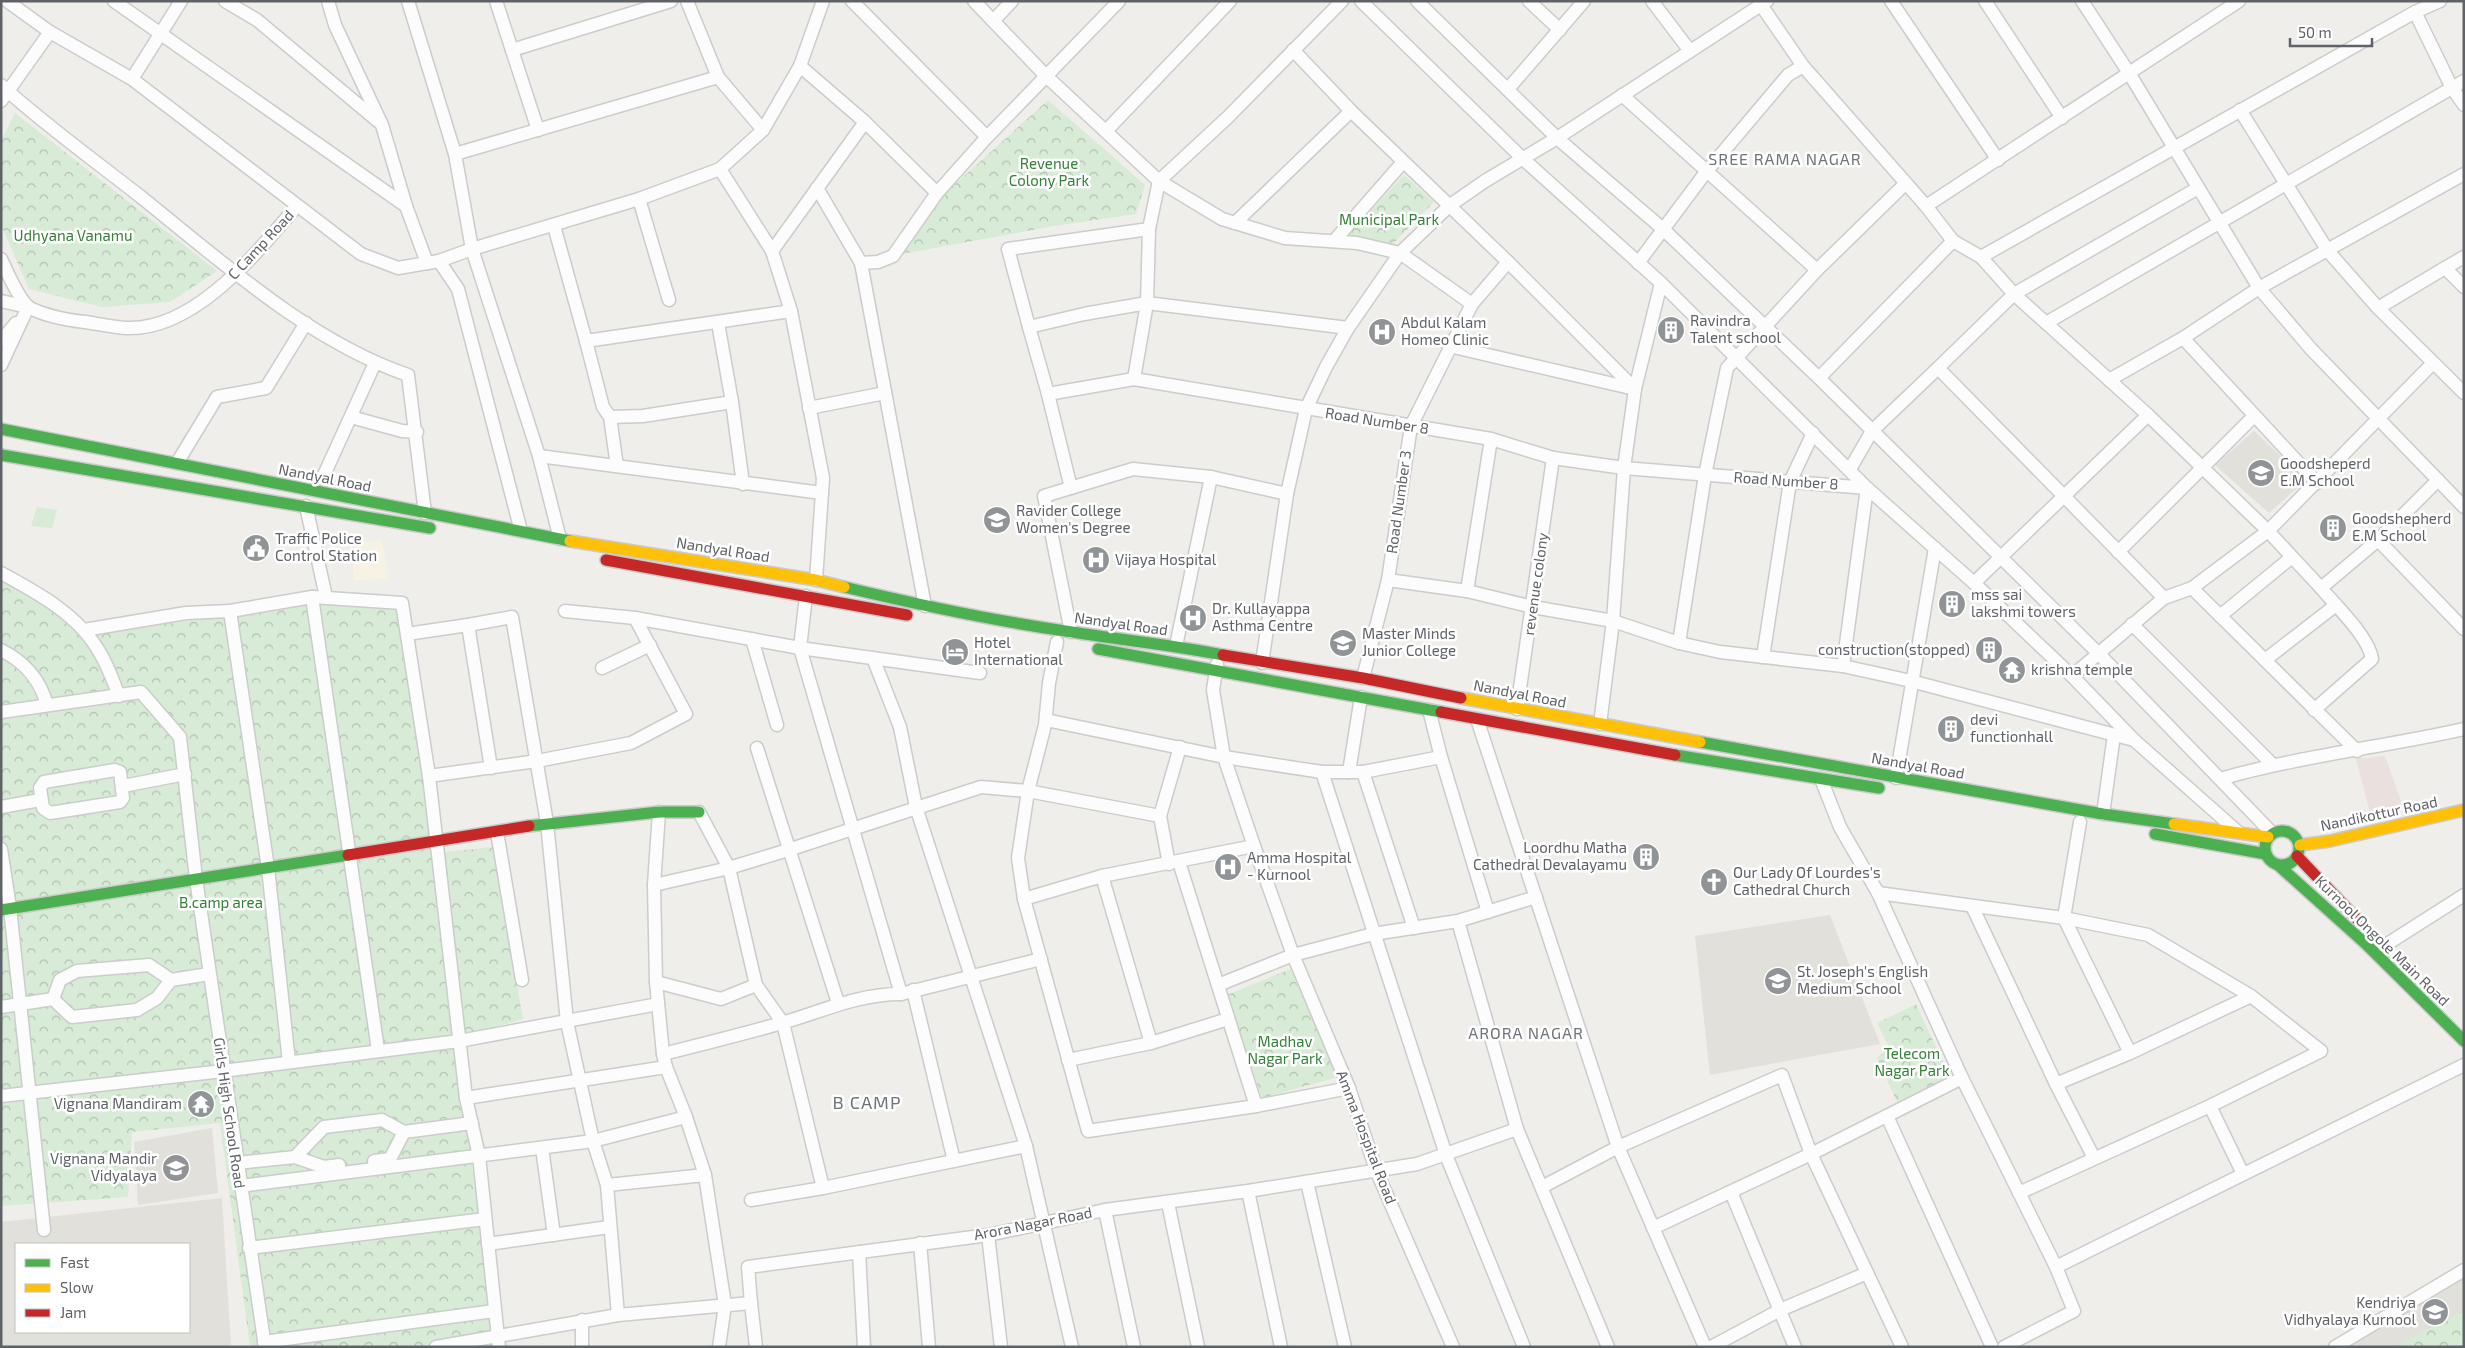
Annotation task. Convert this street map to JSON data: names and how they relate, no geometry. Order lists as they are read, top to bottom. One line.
{"streets":{"main road":["Nandyal Road","Nandikottur Road","Kurnool Ongole Main Road"],"street":["C Camp Road","Road Number 8","Road Number 3","revenue colony","Girls High School Road","Amma Hospital Road","Arora Nagar Road"]},"crossings":[["Road Number 8","Road Number 3"],["Road Number 8","revenue colony"],["Nandyal Road","Road Number 3"],["Nandyal Road","revenue colony"],["Nandyal Road","Nandikottur Road"],["Nandyal Road","Kurnool Ongole Main Road"],["Nandikottur Road","Kurnool Ongole Main Road"],["Amma Hospital Road","Arora Nagar Road"]],"districts":["SREE RAMA NAGAR","ARORA NAGAR","B CAMP"],"parks":["Revenue Colony Park","Municipal Park","Udhyana Vanamu","B.camp area","Madhav Nagar Park","Telecom Nagar Park"],"places":{"building":["Ravindra Talent school","Goodshepherd E.M School","mss sai lakshmi towers","construction(stopped)","devi functionhall","Loordhu Matha Cathedral Devalayamu"],"hospital":["Abdul Kalam Homeo Clinic","Vijaya Hospital","Dr. Kullayappa Asthma Centre","Amma Hospital - Kurnool"],"school or university":["Goodsheperd E.M School","Ravider College Women's Degree","Master Minds Junior College","St. Joseph's English Medium School","Vignana Mandir Vidyalaya","Kendriya Vidhyalaya Kurnool"],"public building":["Traffic Police Control Station"],"hotel":["Hotel International"],"temple":["krishna temple","Vignana Mandiram"],"church":["Our Lady Of Lourdes's Cathedral Church"]},"legend":["Fast","Slow","Jam"],"scale_bar":"50 m"}
